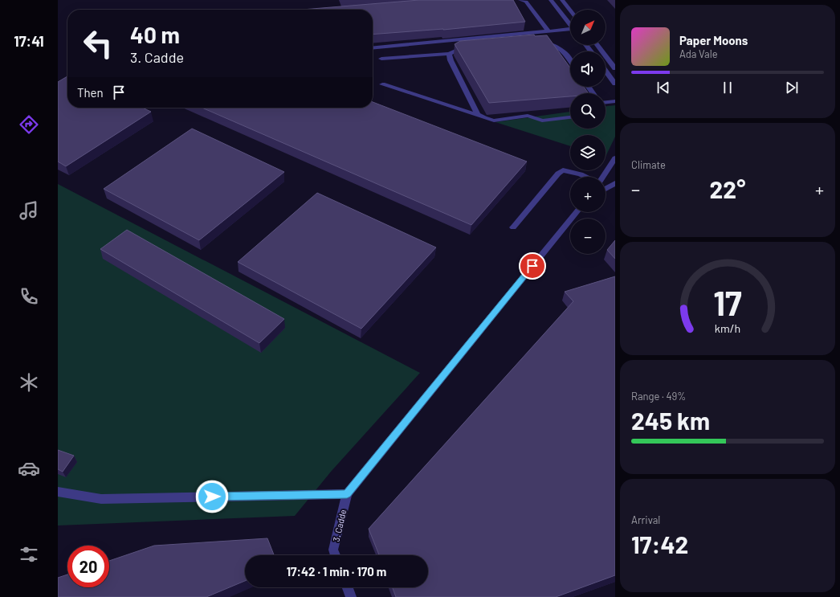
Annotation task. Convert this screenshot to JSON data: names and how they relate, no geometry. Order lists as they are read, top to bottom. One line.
{"streets":{"street":["3. Cadde"]},"north":"top right","page":{"tabs":"17:41","map_buttons":["+","−"],"turn":["40 m","3. Cadde"],"song":["Paper Moons","Ada Vale"],"then":"Then","tile":["Climate",["Range · 49%","245 km"],["Arrival","17:42"]],"heat":["−","22°","+"],"limit":"20","trip":"17:42 · 1 min · 170 m","gauge":["17","km/h"]}}
